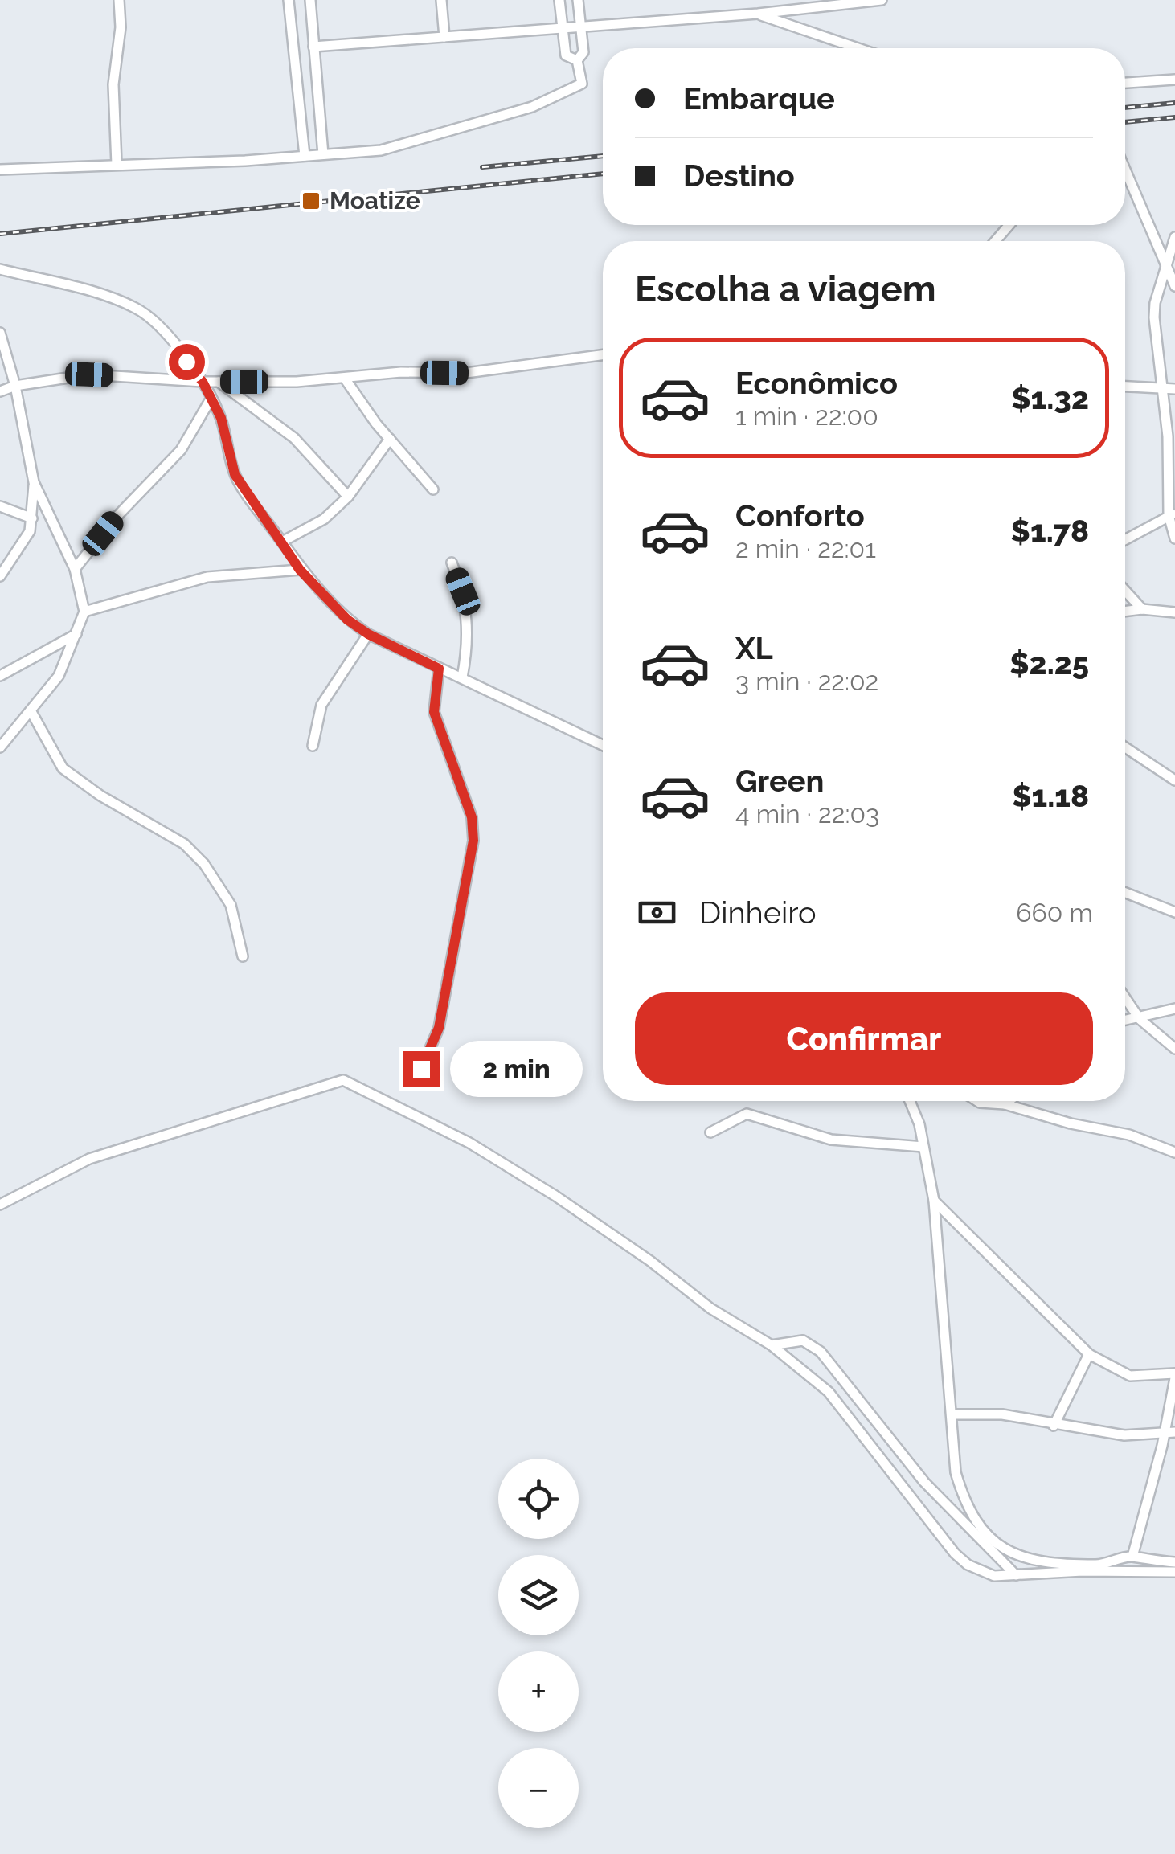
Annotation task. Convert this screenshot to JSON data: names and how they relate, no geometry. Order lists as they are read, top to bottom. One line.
{"places":{"transit":["Moatize"]},"page":{"banner":["Embarque","Destino"],"heading":"Escolha a viagem","list":[{"name":"Econômico","note":"1 min · 22:00","value":"$1.32"},{"name":"Conforto","note":"2 min · 22:01","value":"$1.78"},{"name":"XL","note":"3 min · 22:02","value":"$2.25"},{"name":"Green","note":"4 min · 22:03","value":"$1.18"}],"pay":["Dinheiro","660 m"],"buttons":"Confirmar","bubble":"2 min","map_buttons":["+","−"]}}
